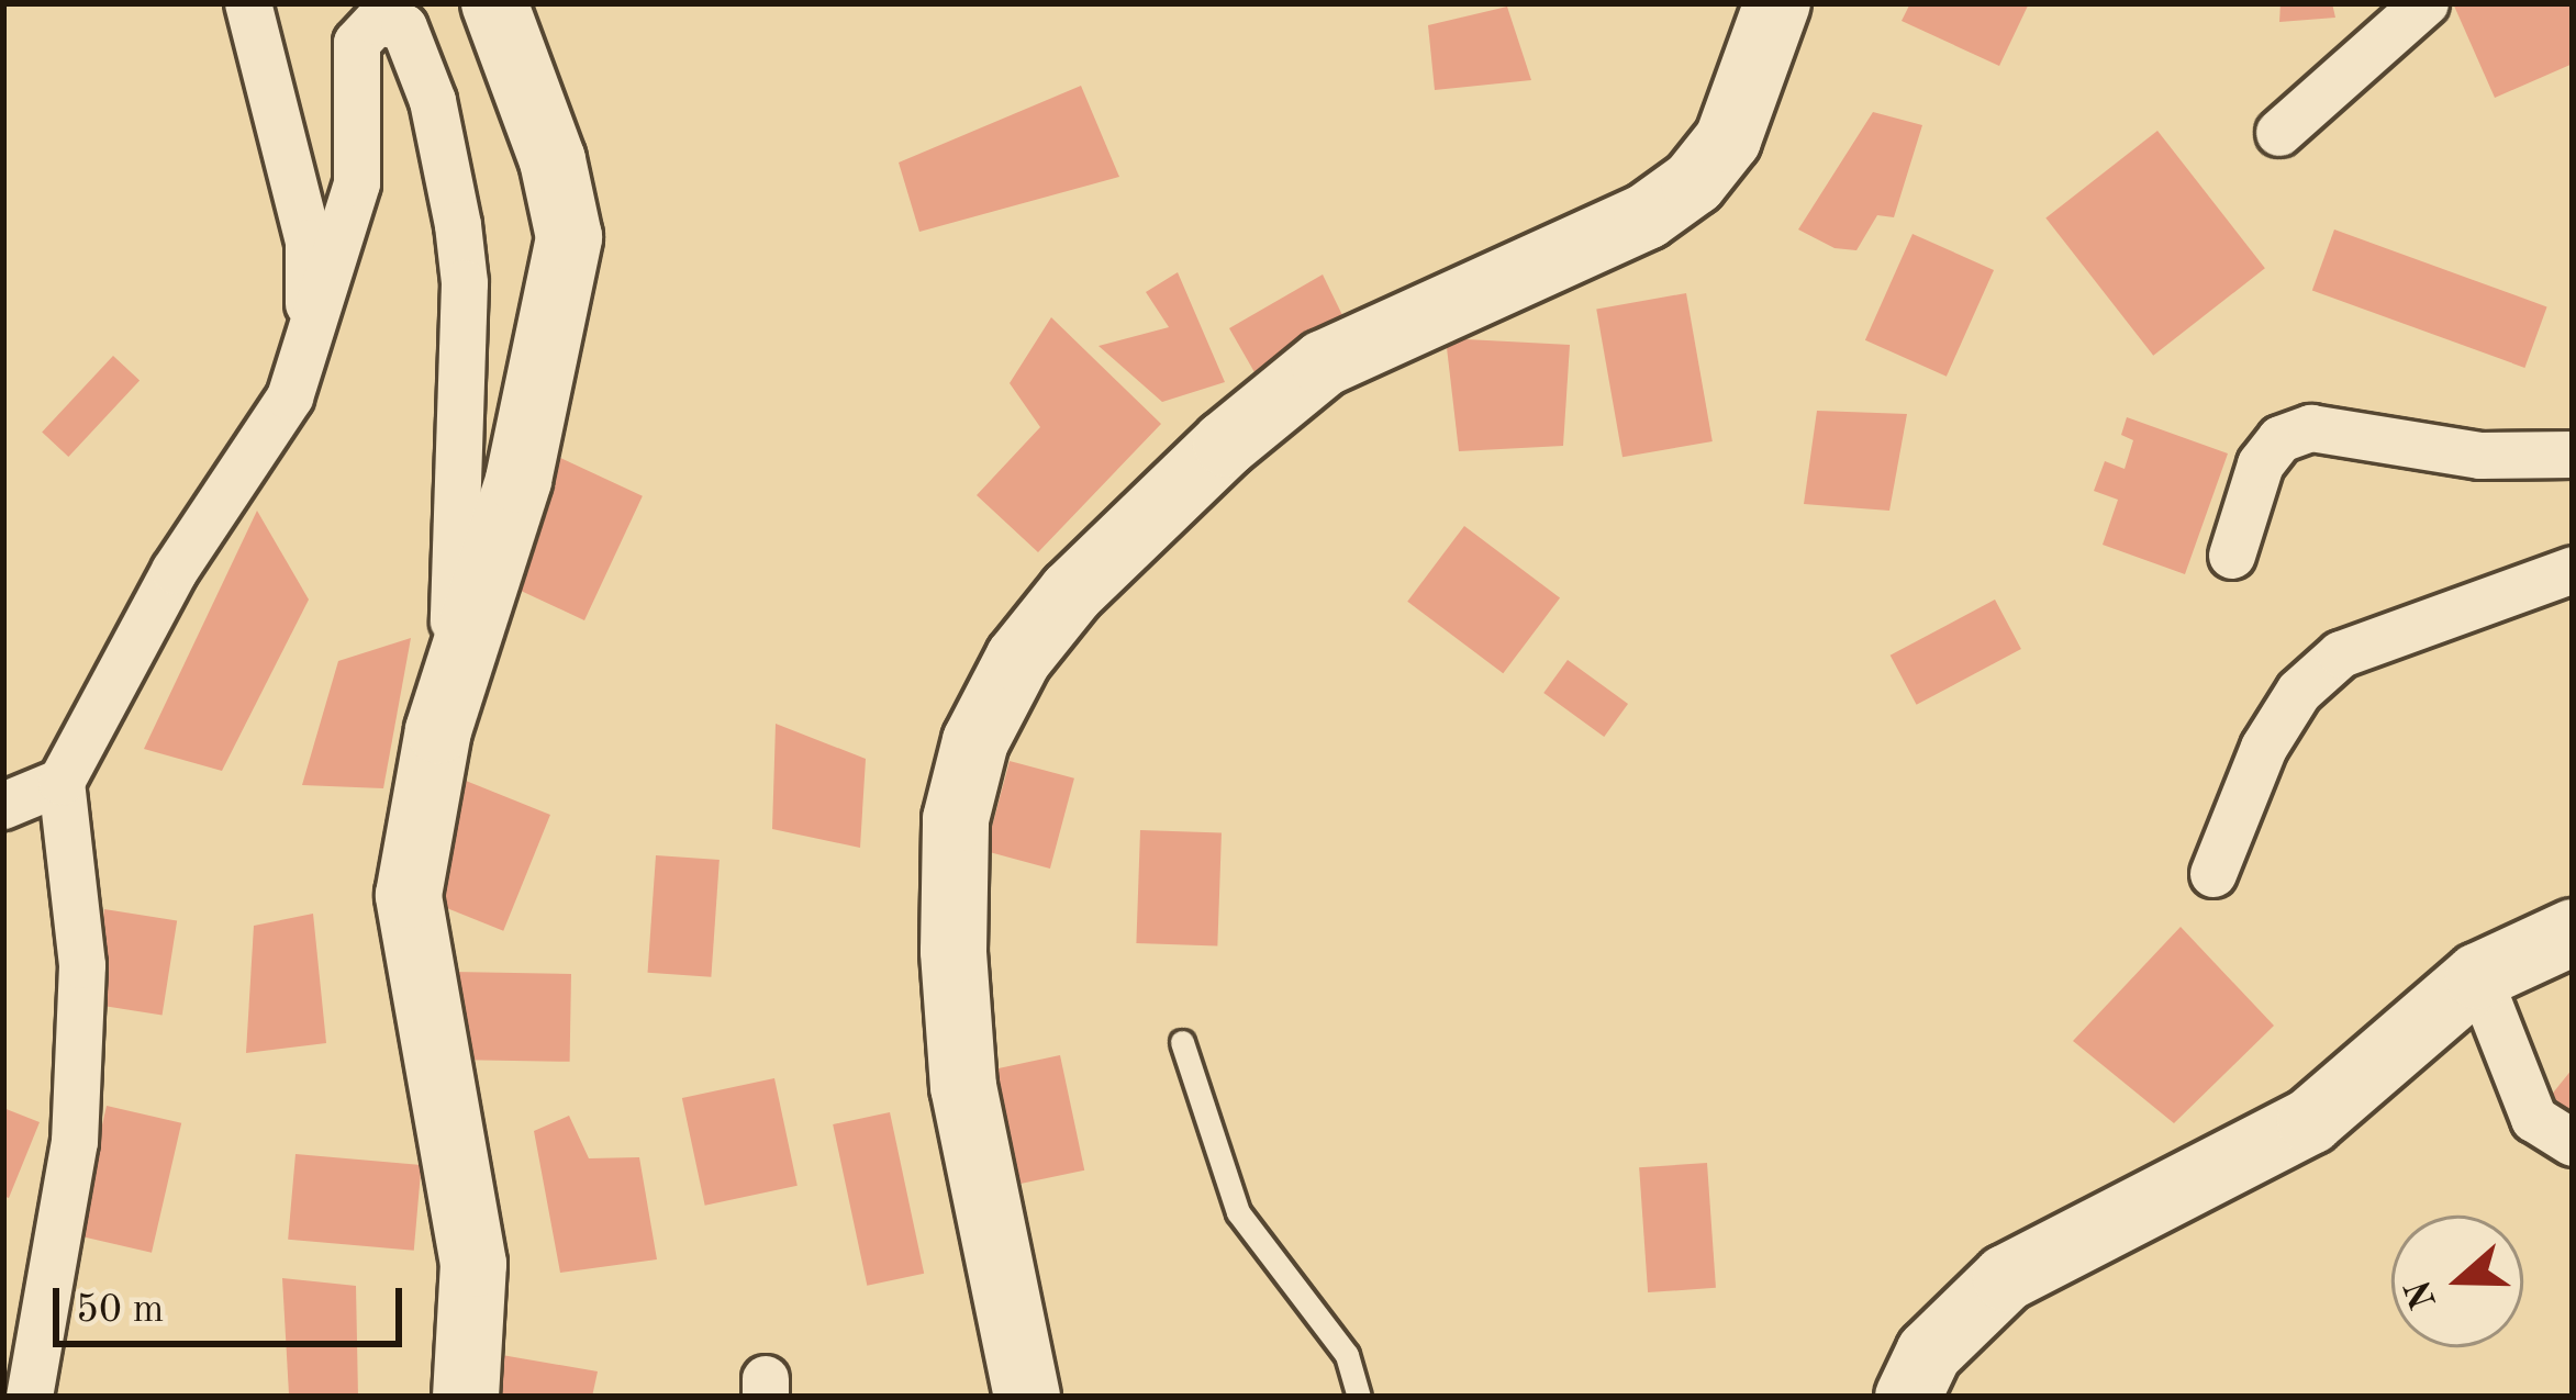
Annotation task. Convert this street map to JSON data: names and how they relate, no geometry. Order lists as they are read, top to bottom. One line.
{"scale_bar":"50 m","north":"left"}
